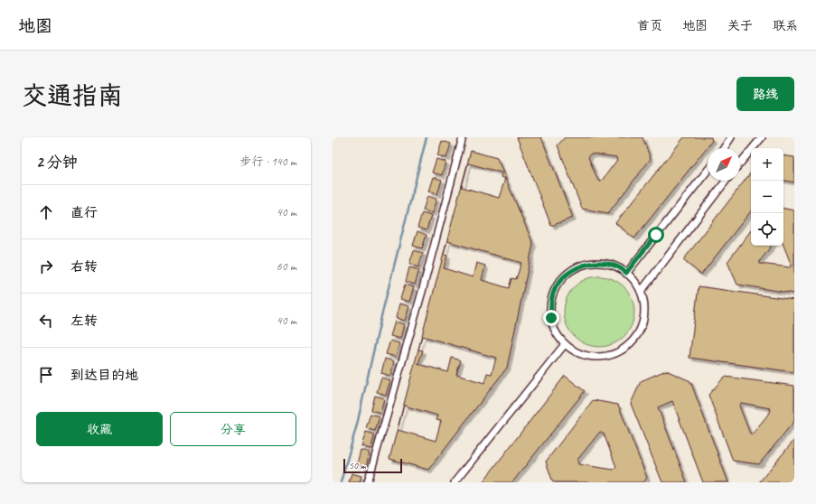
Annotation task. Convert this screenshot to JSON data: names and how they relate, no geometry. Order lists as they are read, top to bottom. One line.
{"scale_bar":"50 m","north":"top right","page":{"header":"地图","nav":["首页","地图","关于","联系"],"buttons":["路线",["收藏","分享"]],"title":"交通指南","heading":["2 分钟","步行 · 140 m"],"map_buttons":["+","−"],"list":[["直行","40 m"],["右转","60 m"],["左转","40 m"],"到达目的地"],"scale":"50 m"}}
